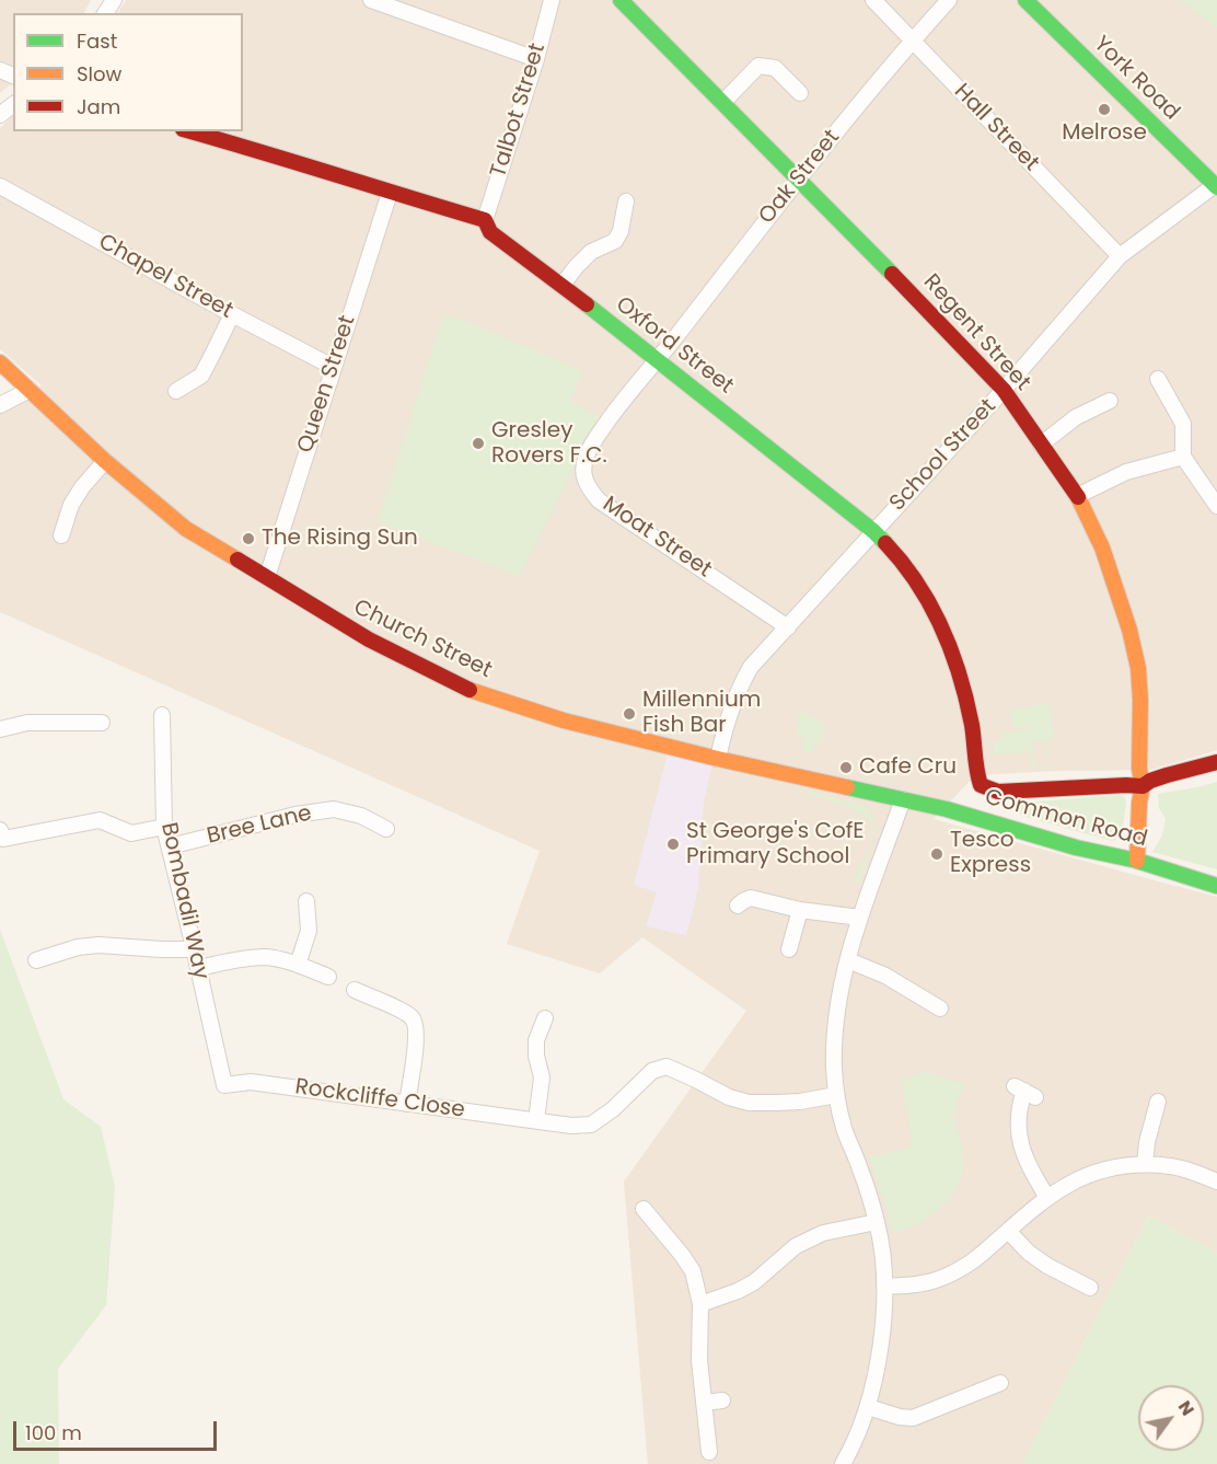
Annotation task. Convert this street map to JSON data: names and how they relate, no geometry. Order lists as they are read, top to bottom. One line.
{"streets":{"street":["York Road","Talbot Street","Hall Street","Oak Street","Chapel Street","Regent Street","Oxford Street","Queen Street","School Street","Moat Street","Church Street","Common Road","Bree Lane","Bombadil Way","Rockcliffe Close"]},"crossings":[["York Road","School Street"],["Talbot Street","Oxford Street"],["Hall Street","Oak Street"],["Hall Street","School Street"],["Oak Street","Regent Street"],["Oak Street","Oxford Street"],["Oak Street","Moat Street"],["Chapel Street","Queen Street"],["Regent Street","Oxford Street"],["Regent Street","School Street"],["Regent Street","Common Road"],["Oxford Street","School Street"],["Oxford Street","Moat Street"],["Queen Street","Church Street"],["School Street","Moat Street"],["School Street","Church Street"],["Church Street","Common Road"],["Bree Lane","Bombadil Way"],["Bombadil Way","Rockcliffe Close"]],"places":["Melrose","Gresley Rovers F.C.","The Rising Sun","Millennium Fish Bar","Cafe Cru","St George's CofE Primary School","Tesco Express"],"legend":["Fast","Slow","Jam"],"scale_bar":"100 m","north":"top right"}
